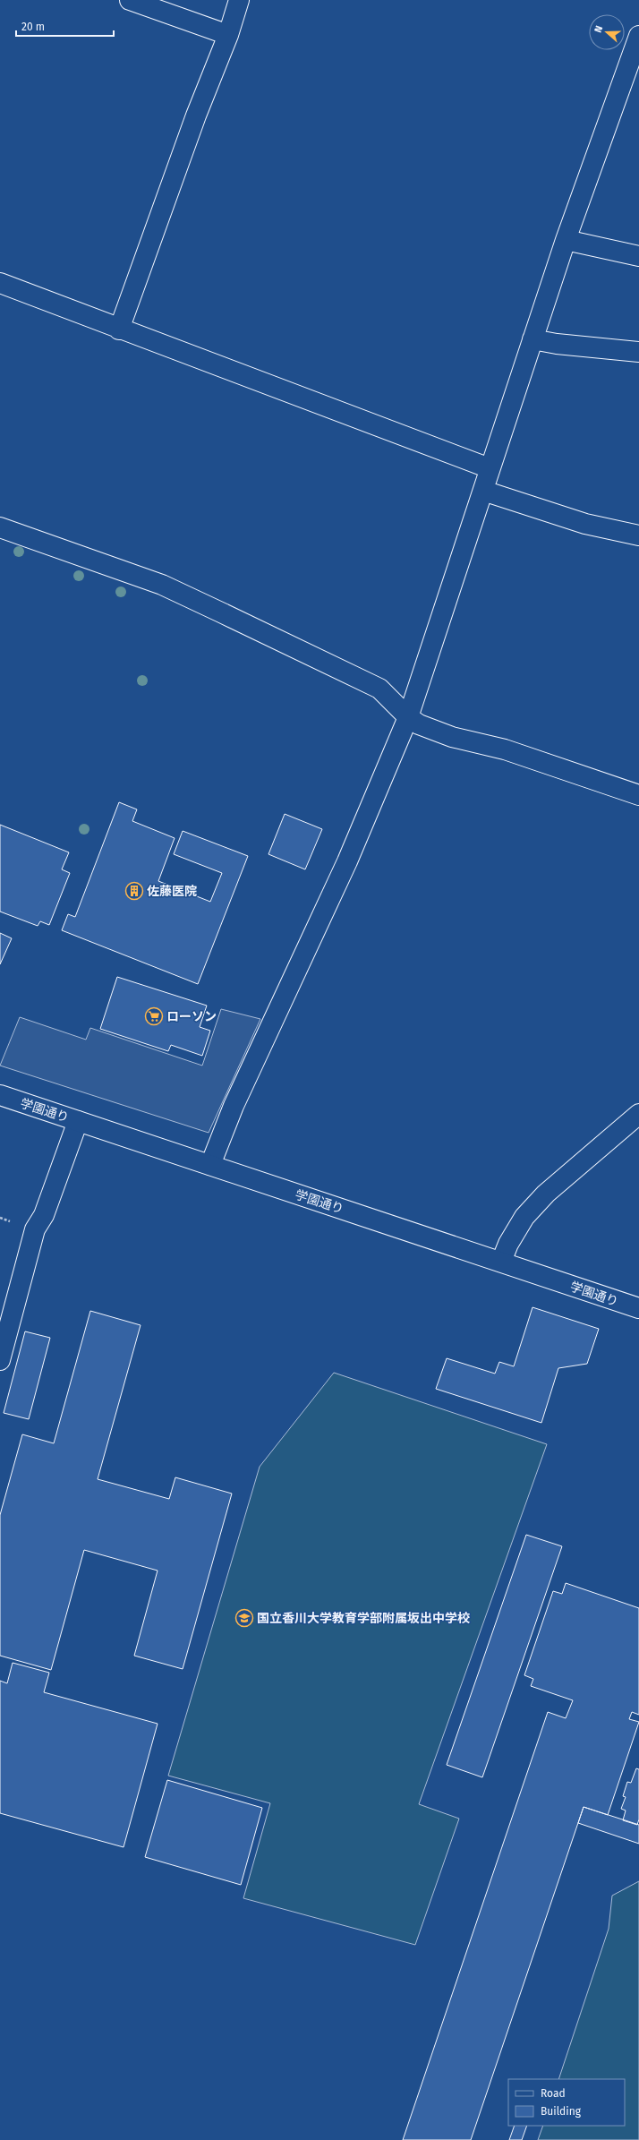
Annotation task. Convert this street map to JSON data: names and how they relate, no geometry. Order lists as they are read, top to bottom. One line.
{"streets":{"street":["学園通り"]},"places":{"building":["佐藤医院"],"supermarket":["ローソン"],"school or university":["国立香川大学教育学部附属坂出中学校"]},"legend":["Road","Building"],"scale_bar":"20 m","north":"left"}
